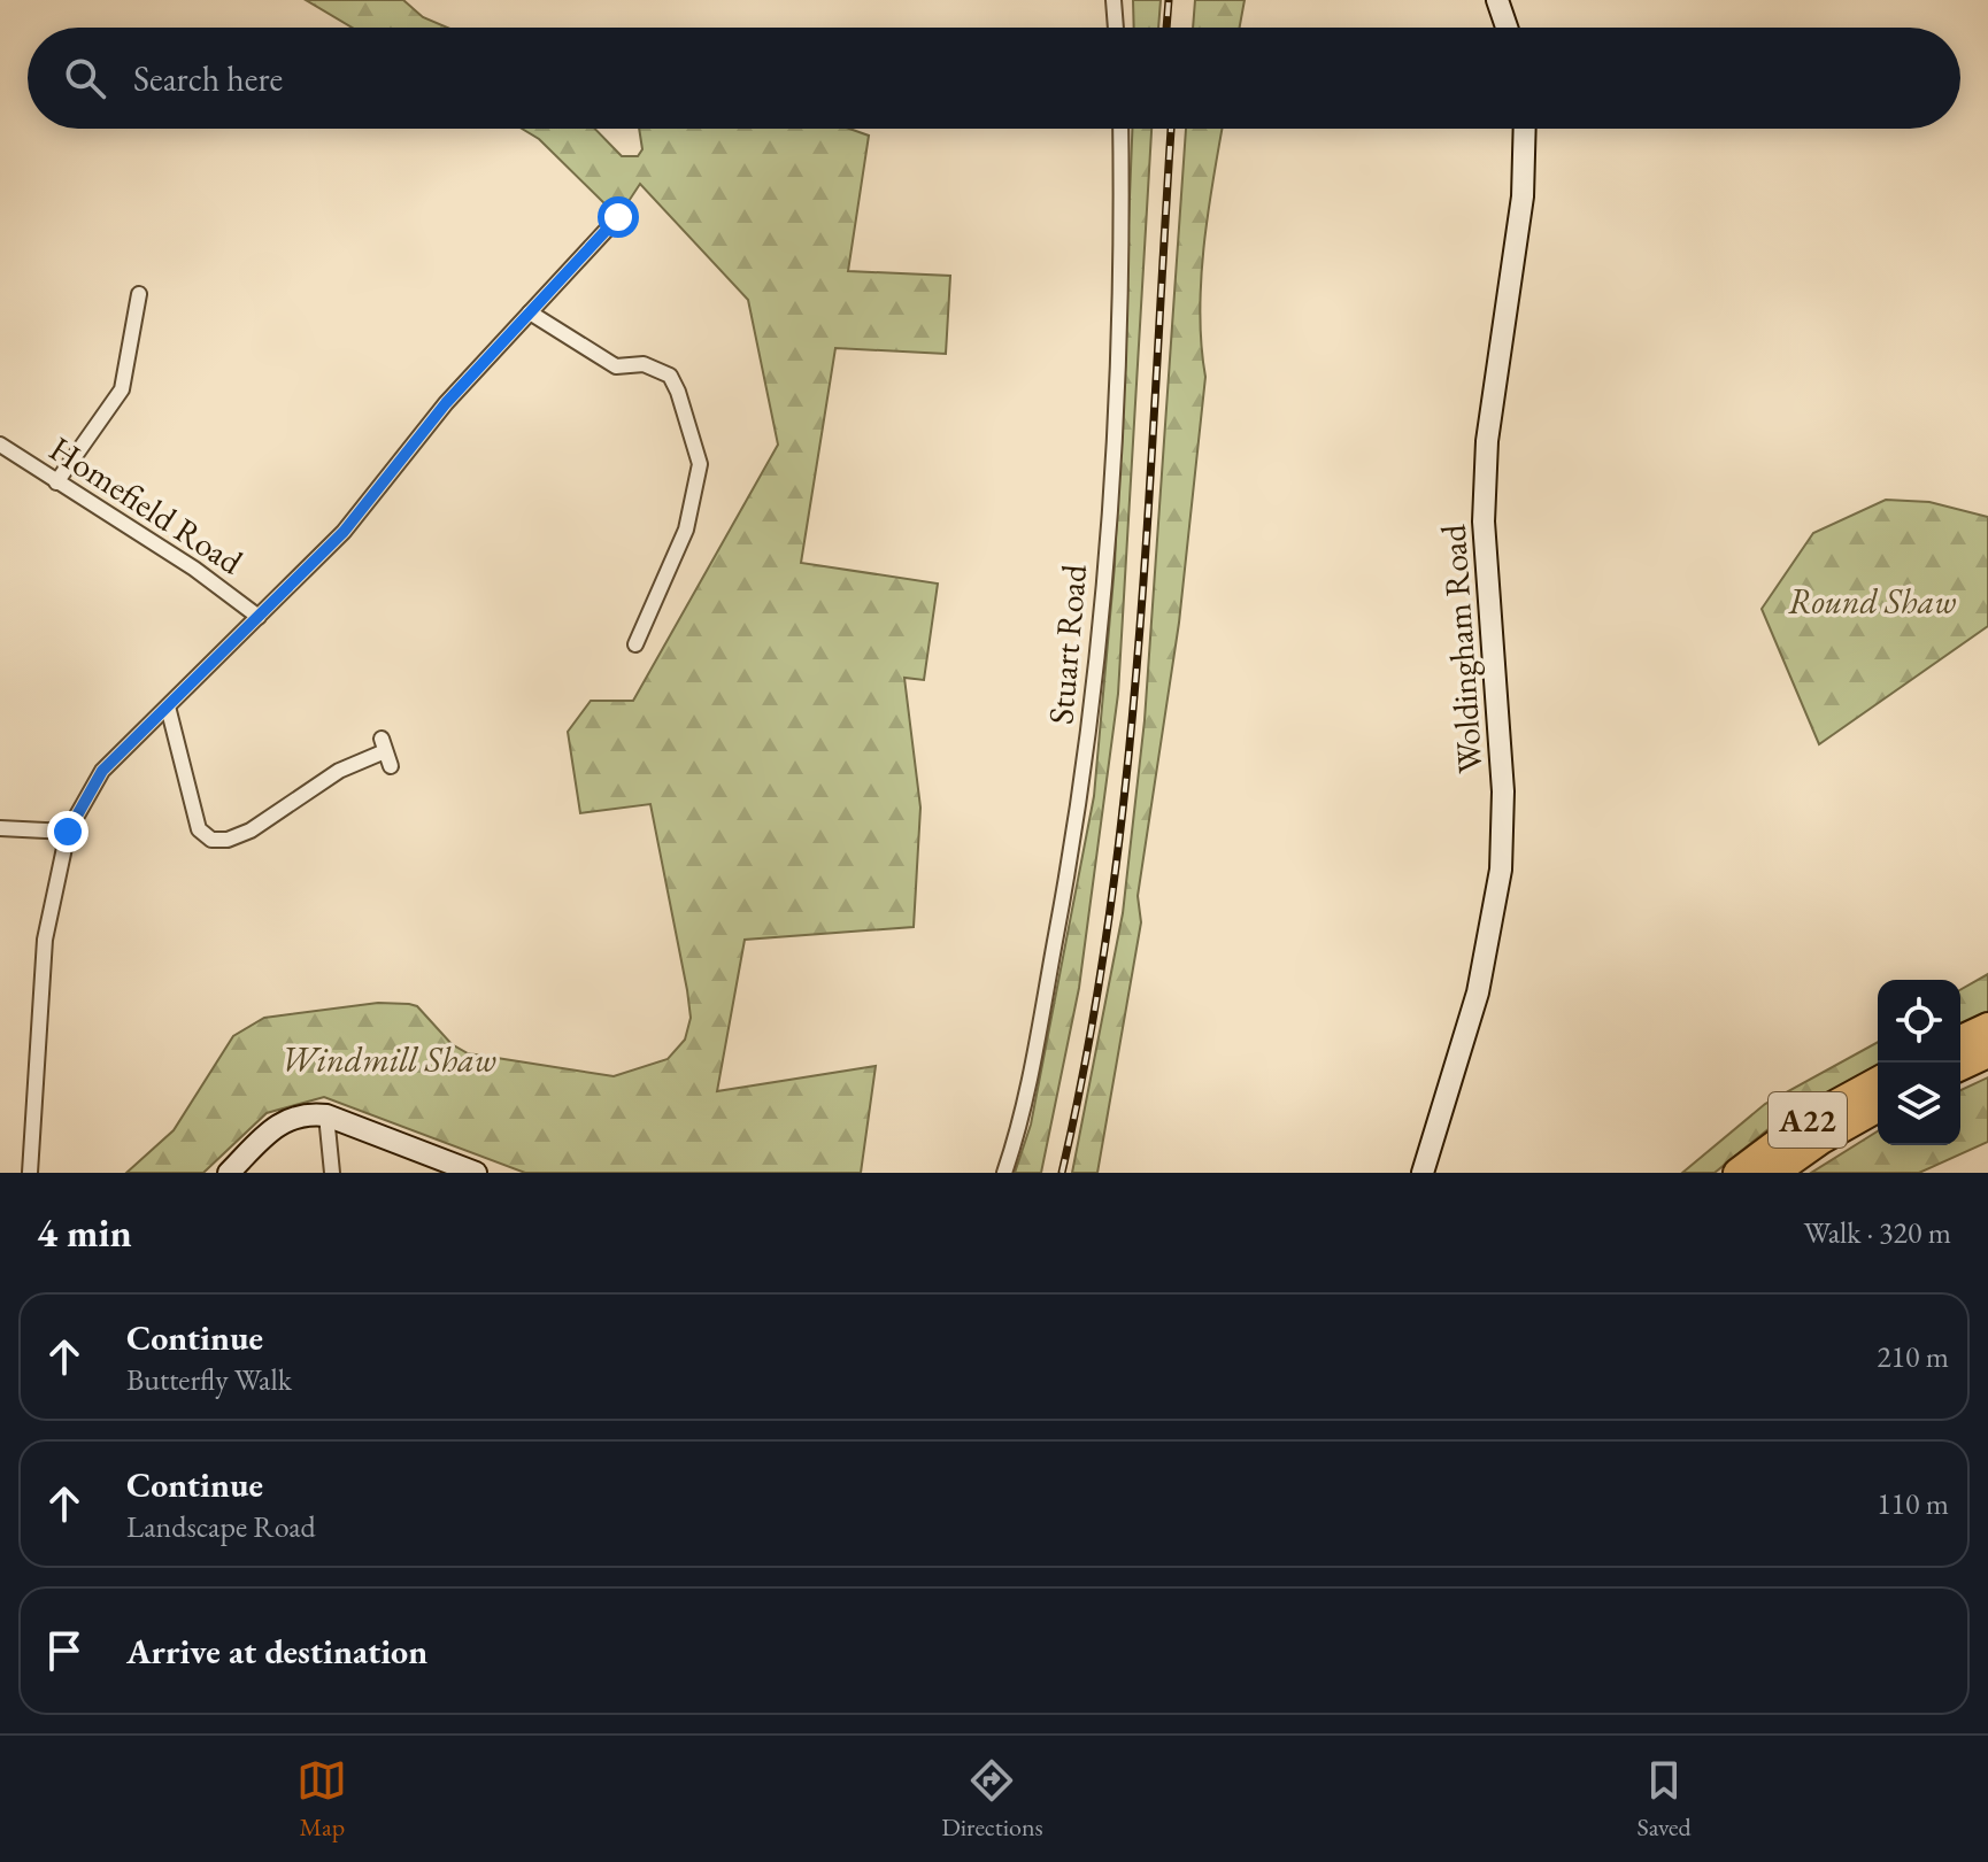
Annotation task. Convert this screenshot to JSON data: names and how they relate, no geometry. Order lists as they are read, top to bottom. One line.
{"streets":{"highway":["A22"],"street":["Homefield Road","Stuart Road","Woldingham Road"]},"parks":["Round Shaw","Windmill Shaw"],"page":{"search":"Search here","heading":["4 min","Walk · 320 m"],"list":[["Continue","Butterfly Walk","210 m"],["Continue","Landscape Road","110 m"],"Arrive at destination"],"nav":["Map","Directions","Saved"]}}
